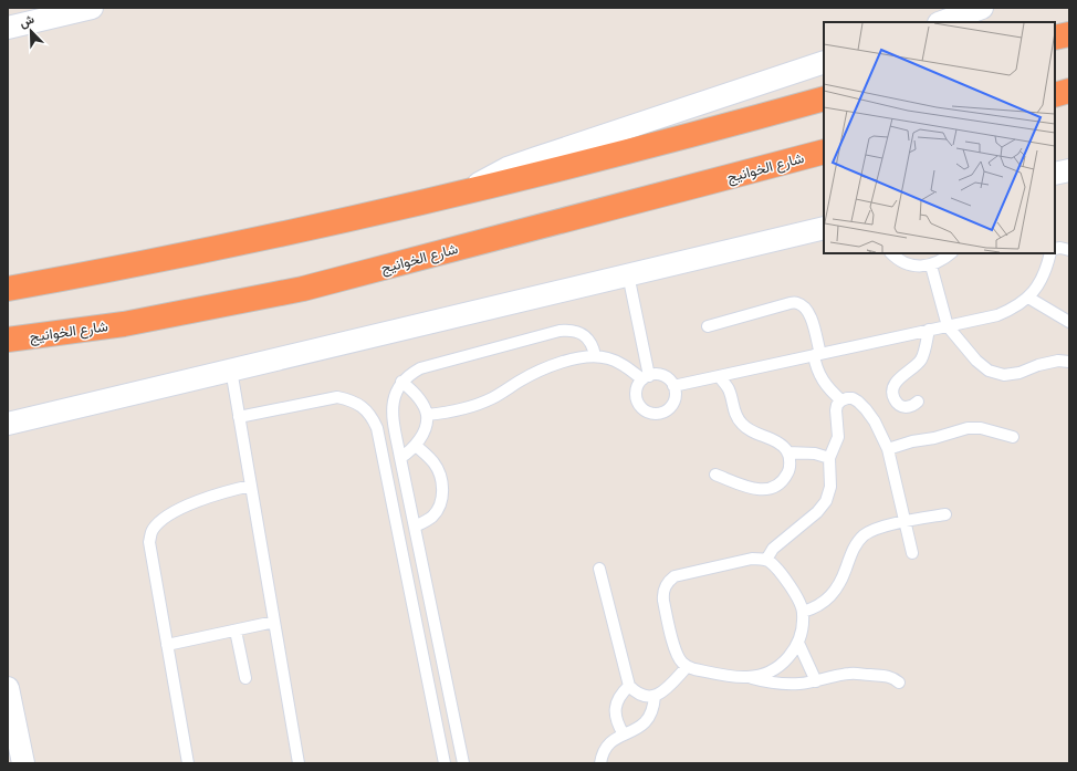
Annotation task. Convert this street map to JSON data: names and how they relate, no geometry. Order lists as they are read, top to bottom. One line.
{"streets":{"highway":["شارع الخوانيج"]},"north":"top left"}
